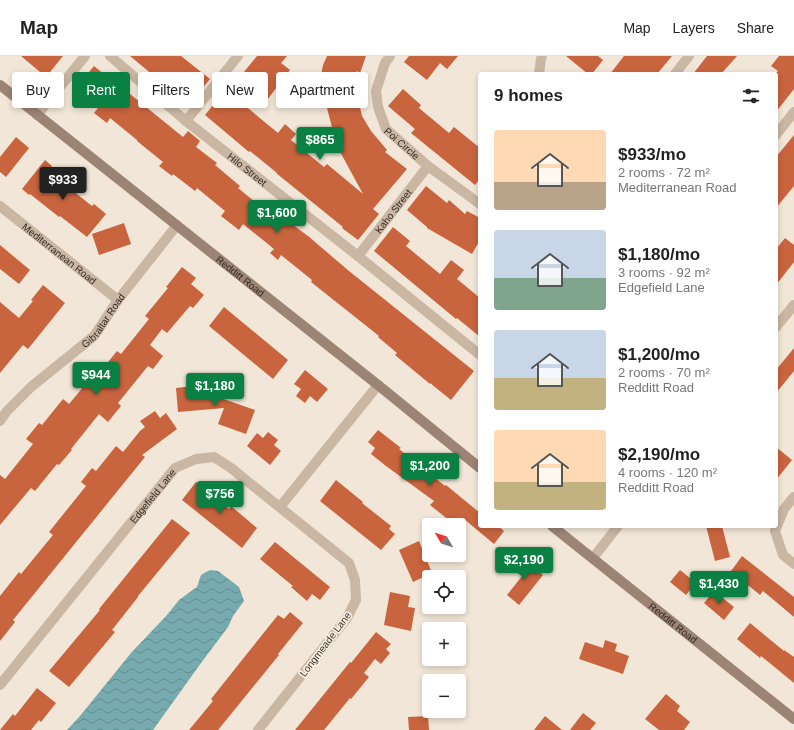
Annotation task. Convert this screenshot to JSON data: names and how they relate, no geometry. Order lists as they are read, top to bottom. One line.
{"streets":{"street":["Poi Circle","Hilo Street","Kaho Street","Mediterranean Road","Redditt Road","Gibraltar Road","Edgefield Lane","Longmeade Lane"]},"crossings":[["Poi Circle","Kaho Street"],["Hilo Street","Kaho Street"],["Mediterranean Road","Gibraltar Road"],["Redditt Road","Gibraltar Road"],["Edgefield Lane","Longmeade Lane"]],"north":"top left","page":{"header":"Map","nav":["Map","Layers","Share"],"chip":["Buy","Rent","Filters","New","Apartment"],"heading":"9 homes","list":[{"name":"$933/mo","note":"2 rooms · 72 m² · Mediterranean Road"},{"name":"$1,180/mo","note":"3 rooms · 92 m² · Edgefield Lane"},{"name":"$1,200/mo","note":"2 rooms · 70 m² · Redditt Road"},{"name":"$2,190/mo","note":"4 rooms · 120 m² · Redditt Road"}],"price":["$865","$933","$1,600","$944","$1,180","$1,200","$756","$2,190","$1,430"],"map_buttons":["+","−"]}}
